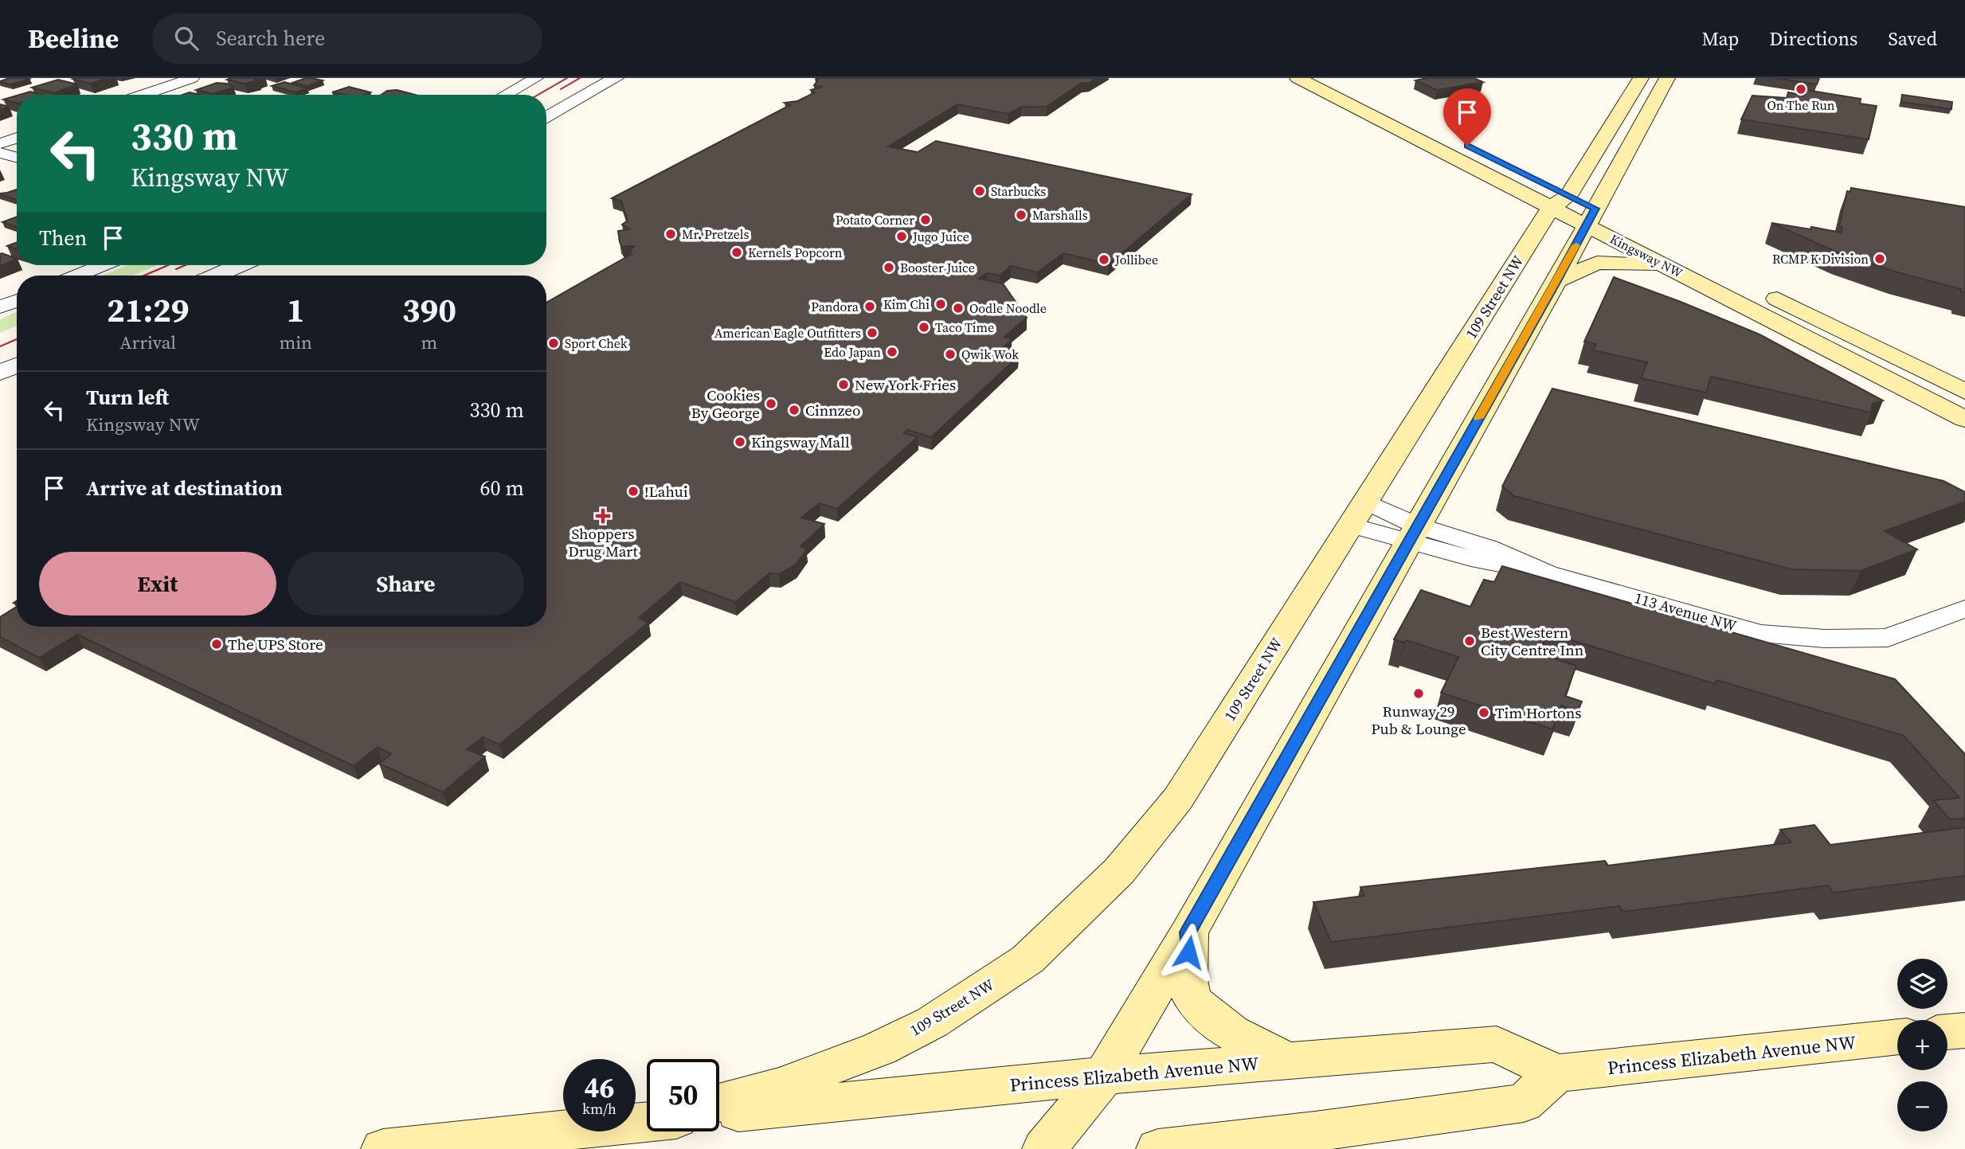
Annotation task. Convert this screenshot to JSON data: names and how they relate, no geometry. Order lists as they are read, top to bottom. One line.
{"streets":{"main road":["Kingsway NW","109 Street NW","Princess Elizabeth Avenue NW"],"street":["113 Avenue NW"]},"crossings":[["Kingsway NW","109 Street NW"],["109 Street NW","113 Avenue NW"]],"places":{"other":["On The Run","Starbucks","Marshalls","Potato Corner","Mr. Pretzels","Jugo Juice","Kernels Popcorn","RCMP K Division","Jollibee","Booster Juice","Kim Chi","Pandora","Oodle Noodle","Taco Time","American Eagle Outfitters","Sport Chek","Edo Japan","Qwik Wok","New York Fries","Cookies By George","Cinnzeo","Kingsway Mall","!Lahui","Best Western City Centre Inn","The UPS Store","Runway 29 Pub & Lounge","Tim Hortons"],"health":["Shoppers Drug Mart"]},"page":{"header":"Beeline","search":"Search here","nav":["Map","Directions","Saved"],"turn":["330 m","Kingsway NW"],"then":"Then","eta":["21:29","Arrival","1","min","390","m"],"list":[{"name":"Turn left","note":"Kingsway NW","value":"330 m"},{"name":"Arrive at destination","value":"60 m"}],"buttons":["Exit","Share"],"map_buttons":["+","−"],"speed":"46 km/h","limit":"50"}}
